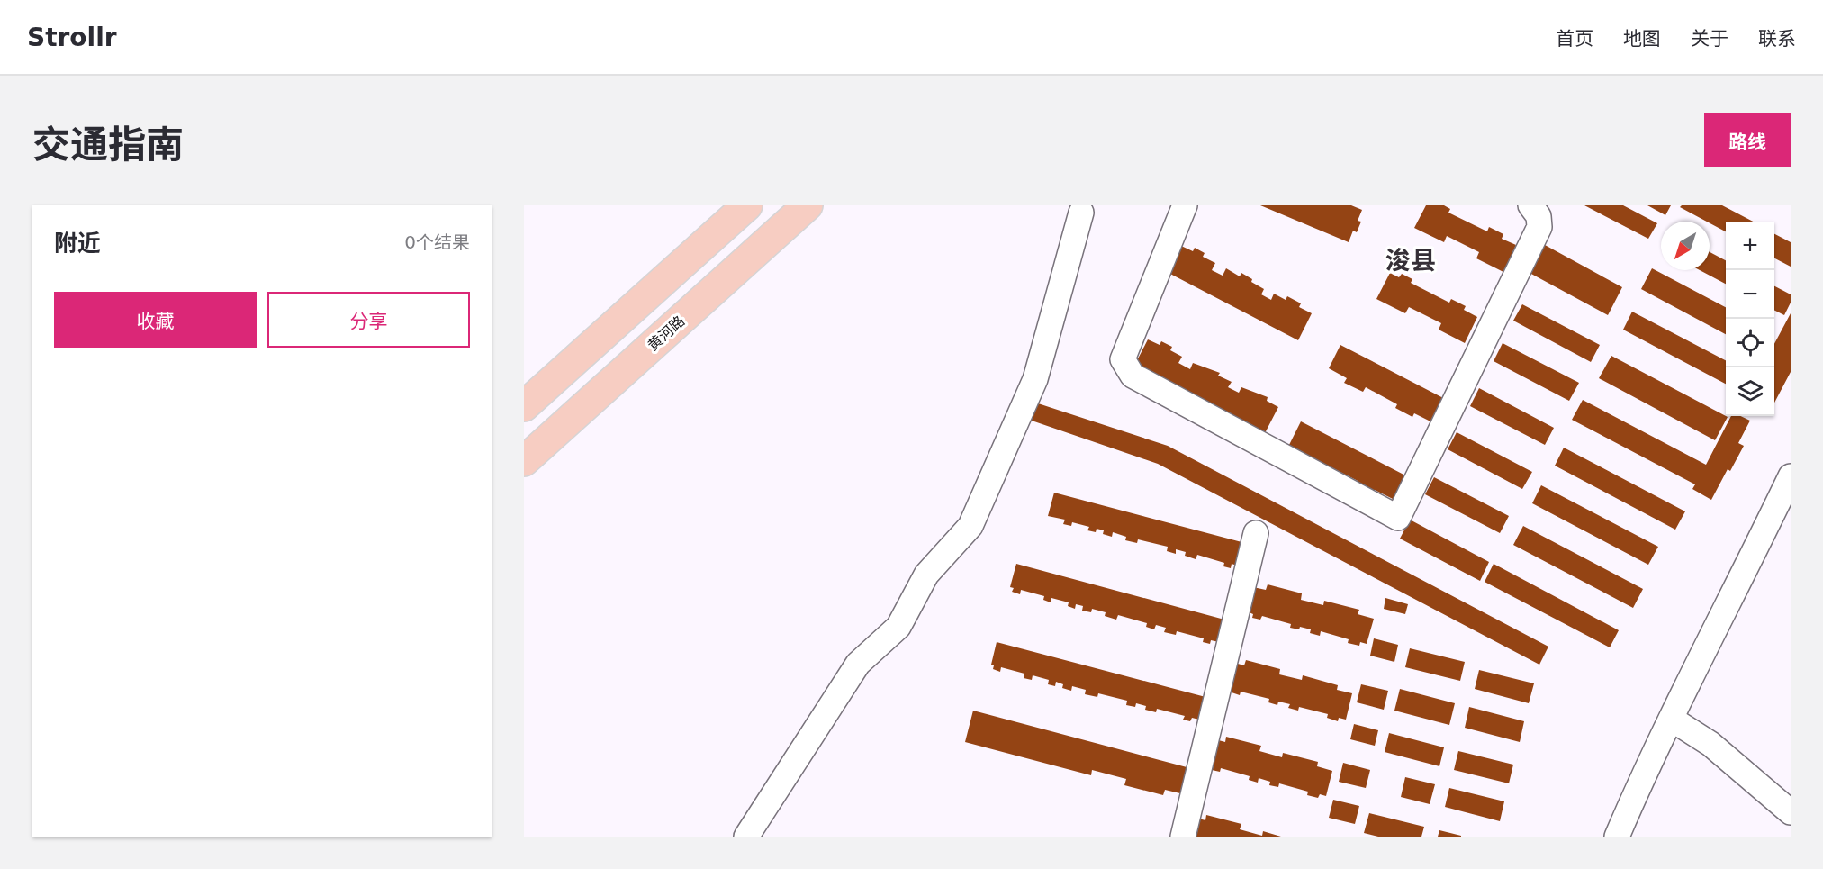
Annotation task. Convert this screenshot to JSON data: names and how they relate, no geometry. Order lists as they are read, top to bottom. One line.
{"streets":{"main road":["黄河路"]},"districts":["浚县"],"north":"bottom left","page":{"header":"Strollr","nav":["首页","地图","关于","联系"],"title":"交通指南","buttons":["路线",["收藏","分享"]],"heading":["附近","0个结果"],"map_buttons":["+","−"]}}
